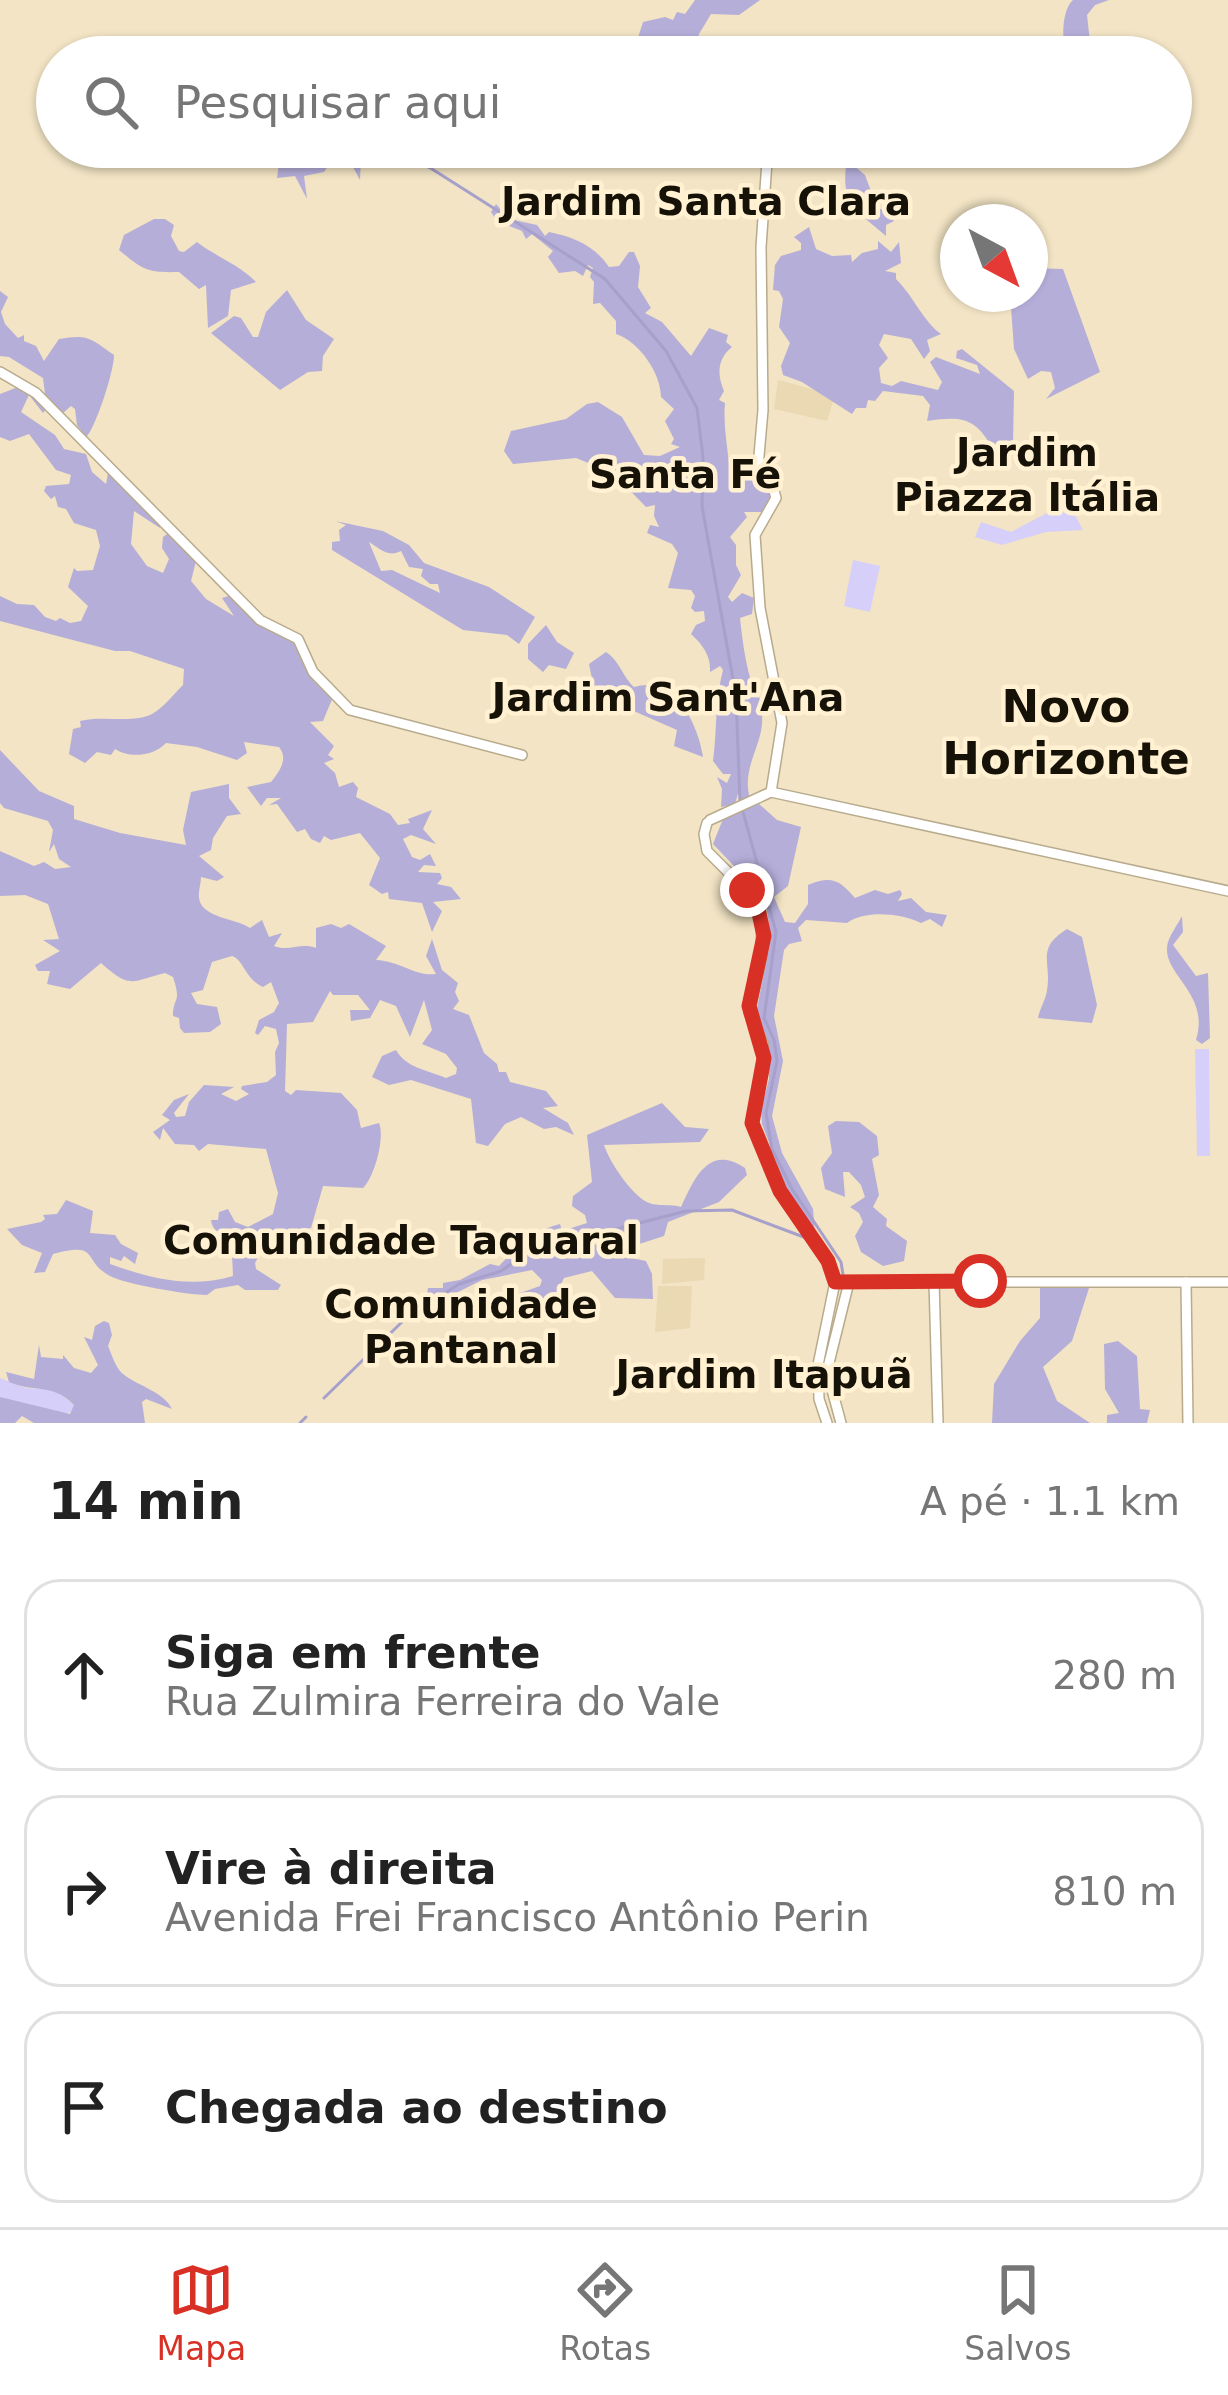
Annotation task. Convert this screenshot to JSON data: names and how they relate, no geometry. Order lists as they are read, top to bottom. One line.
{"districts":["Jardim Santa Clara","Jardim Piazza Itália","Santa Fé","Jardim Sant'Ana","Novo Horizonte","Comunidade Taquaral","Comunidade Pantanal","Jardim Itapuã"],"north":"bottom right","page":{"search":"Pesquisar aqui","heading":["14 min","A pé · 1.1 km"],"list":[["Siga em frente","Rua Zulmira Ferreira do Vale","280 m"],["Vire à direita","Avenida Frei Francisco Antônio Perin","810 m"],"Chegada ao destino"],"nav":["Mapa","Rotas","Salvos"]}}
